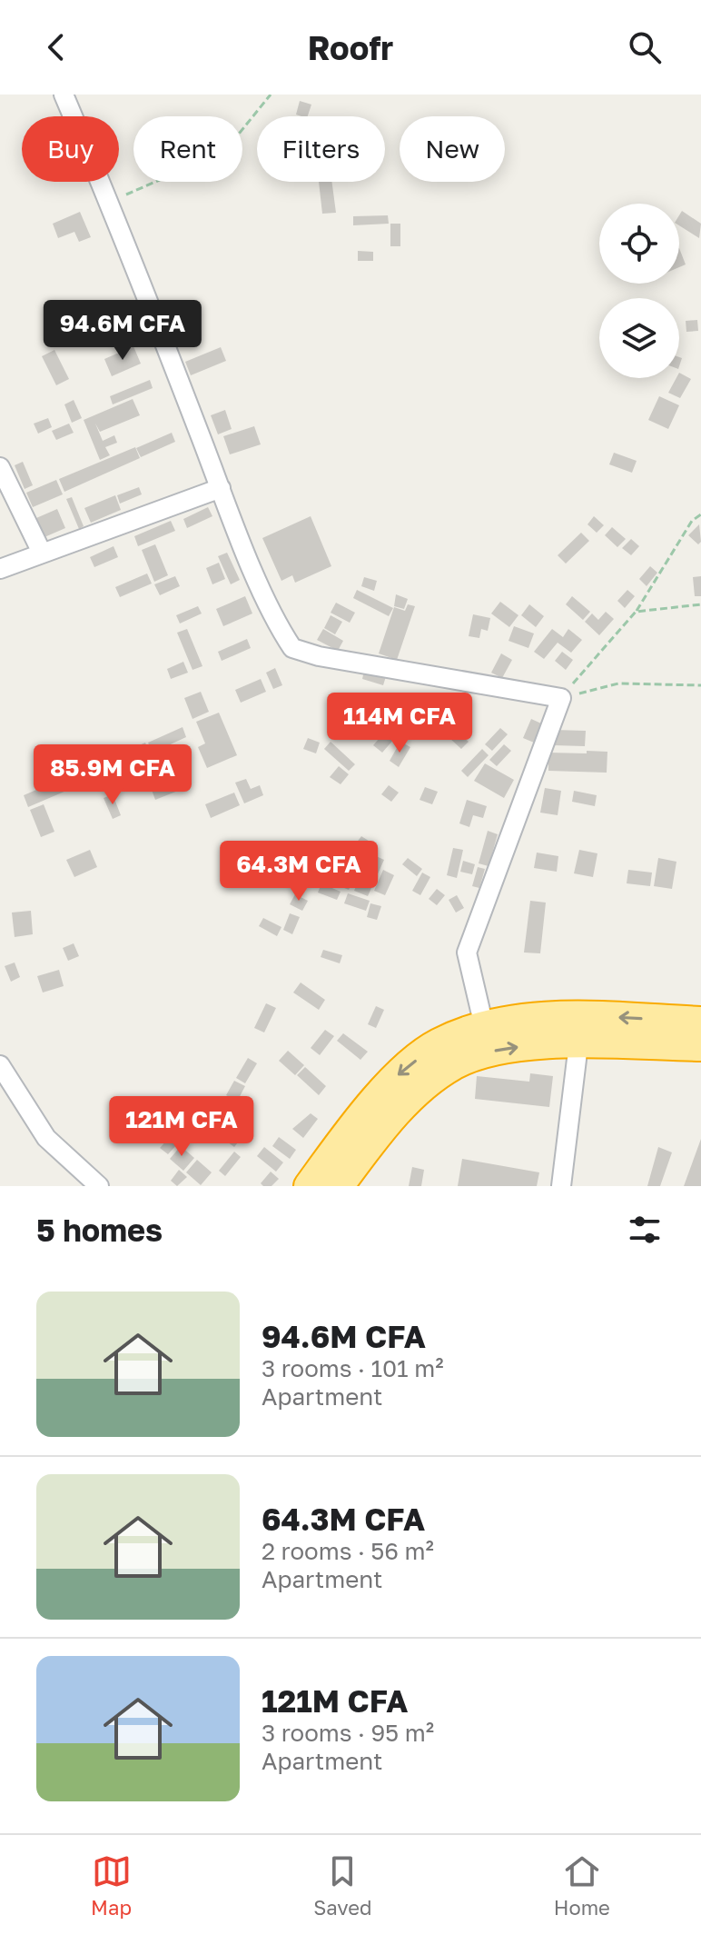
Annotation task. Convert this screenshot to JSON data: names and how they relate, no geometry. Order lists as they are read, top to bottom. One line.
{"page":{"header":"Roofr","chip":["Buy","Rent","Filters","New"],"price":["94.6M CFA","114M CFA","85.9M CFA","64.3M CFA","121M CFA"],"heading":"5 homes","list":[{"name":"94.6M CFA","note":"3 rooms · 101 m² · Apartment"},{"name":"64.3M CFA","note":"2 rooms · 56 m² · Apartment"},{"name":"121M CFA","note":"3 rooms · 95 m² · Apartment"}],"tabs":["Map","Saved","Home"]}}
